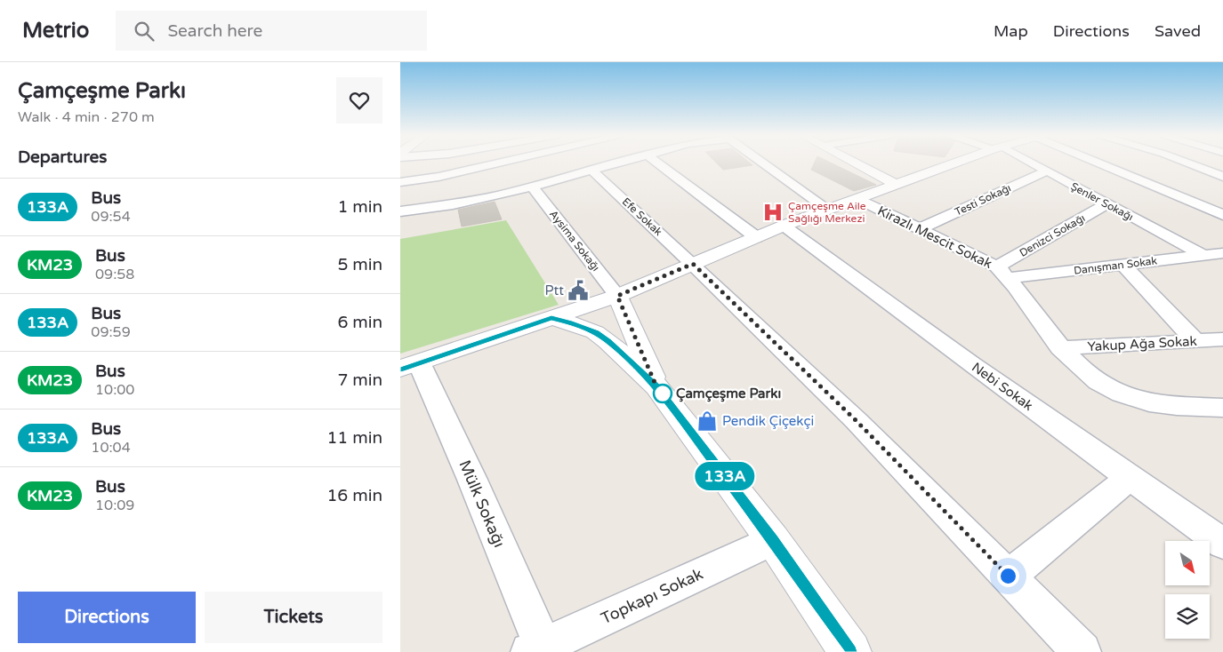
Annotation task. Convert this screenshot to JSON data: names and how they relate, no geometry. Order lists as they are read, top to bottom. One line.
{"streets":{"street":["Testi Sokağı","Şenler Sokağı","Efe Sokak","Denizci Sokağı","Kirazlı Mescit Sokak","Aysima Sokağı","Danışman Sokak","Yakup Ağa Sokak","Nebi Sokak","Mülk Sokağı","Topkapı Sokak"]},"crossings":[["Testi Sokağı","Şenler Sokağı"],["Testi Sokağı","Kirazlı Mescit Sokak"],["Şenler Sokağı","Denizci Sokağı"],["Şenler Sokağı","Danışman Sokak"],["Denizci Sokağı","Kirazlı Mescit Sokak"],["Denizci Sokağı","Danışman Sokak"],["Kirazlı Mescit Sokak","Danışman Sokak"],["Kirazlı Mescit Sokak","Yakup Ağa Sokak"],["Mülk Sokağı","Topkapı Sokak"]],"places":{"hospital":["Çamçeşme Aile Sağlığı Merkezi"],"public building":["Ptt"],"other":["Çamçeşme Parkı"],"shop":["Pendik Çiçekçi"]},"lines":["bus line 133A"],"north":"bottom right","page":{"header":"Metrio","search":"Search here","nav":["Map","Directions","Saved"],"heading":[["Çamçeşme Parkı","Walk · 4 min · 270 m"],"Departures"],"on_map":"133A","list":[{"mark":"133A","name":"Bus","note":"09:54","value":"1 min"},{"mark":"KM23","name":"Bus","note":"09:58","value":"5 min"},{"mark":"133A","name":"Bus","note":"09:59","value":"6 min"},{"mark":"KM23","name":"Bus","note":"10:00","value":"7 min"},{"mark":"133A","name":"Bus","note":"10:04","value":"11 min"},{"mark":"KM23","name":"Bus","note":"10:09","value":"16 min"}],"buttons":["Directions","Tickets"]}}
